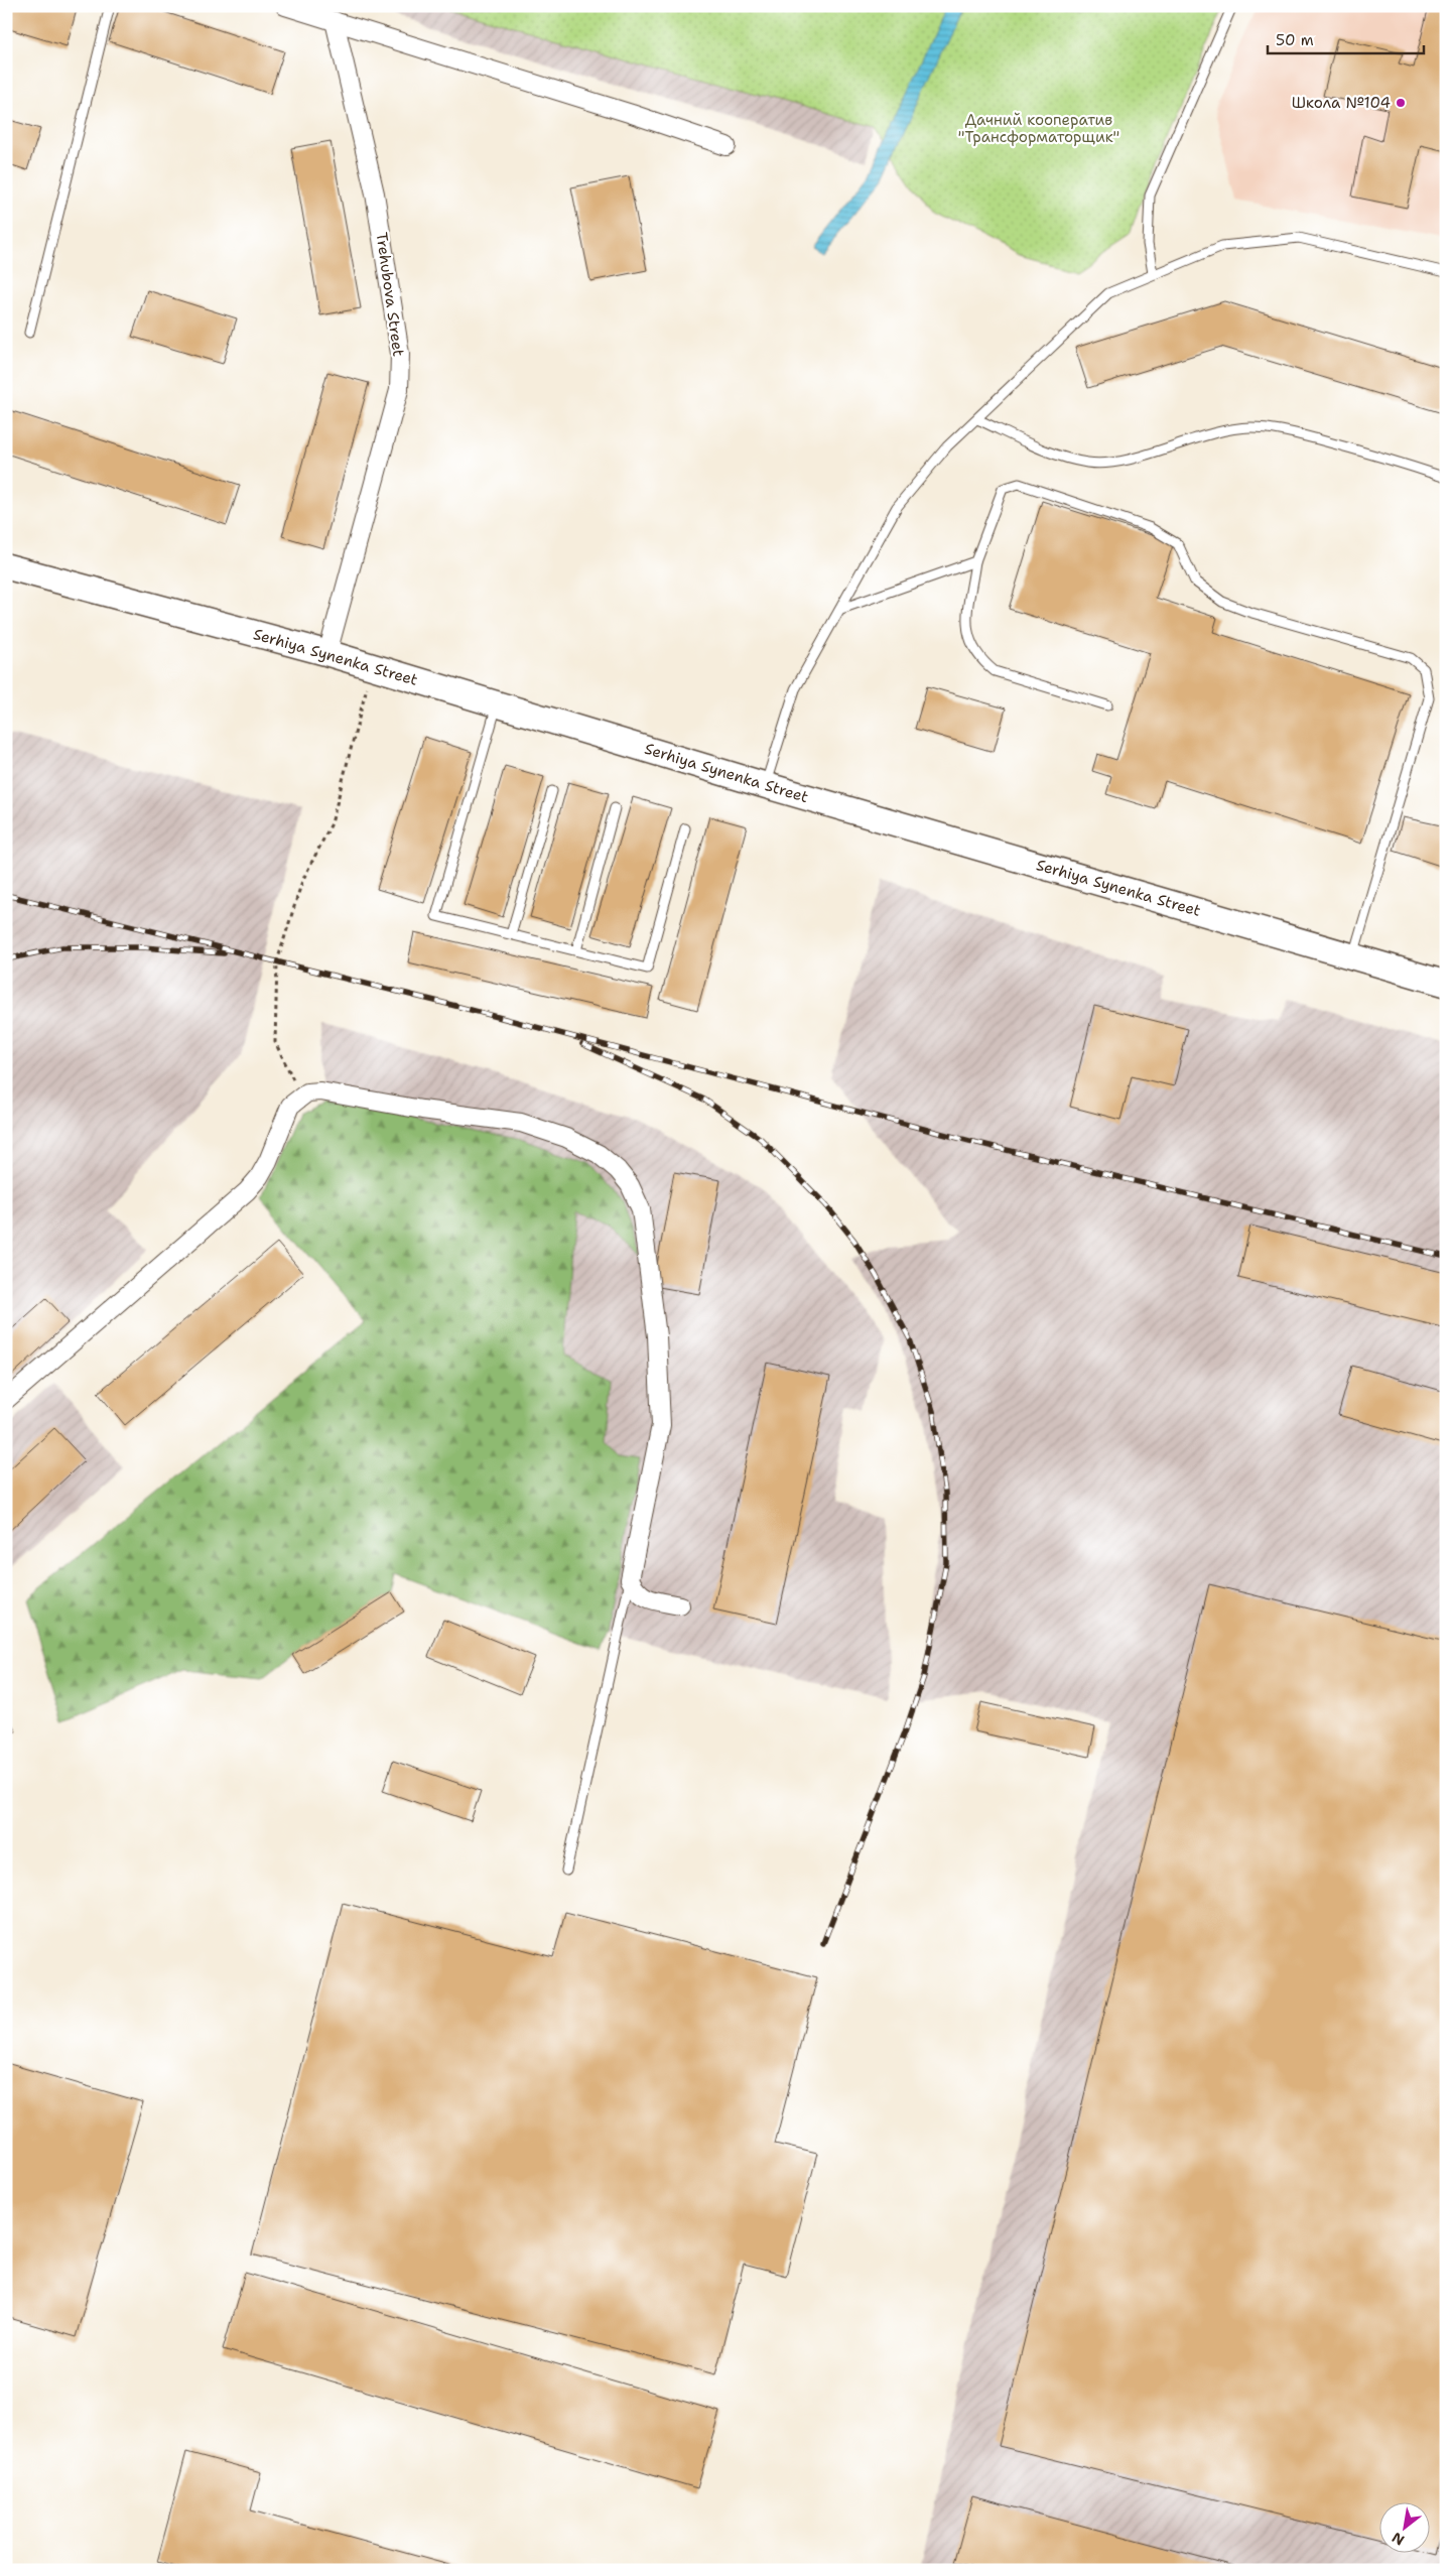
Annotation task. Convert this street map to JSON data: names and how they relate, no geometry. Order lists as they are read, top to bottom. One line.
{"streets":{"street":["Trehubova Street","Serhiya Synenka Street"]},"crossings":[["Trehubova Street","Serhiya Synenka Street"]],"parks":["Дачний кооператив \"Трансформаторщик\""],"places":["Школа №104"],"scale_bar":"50 m","north":"bottom left"}
